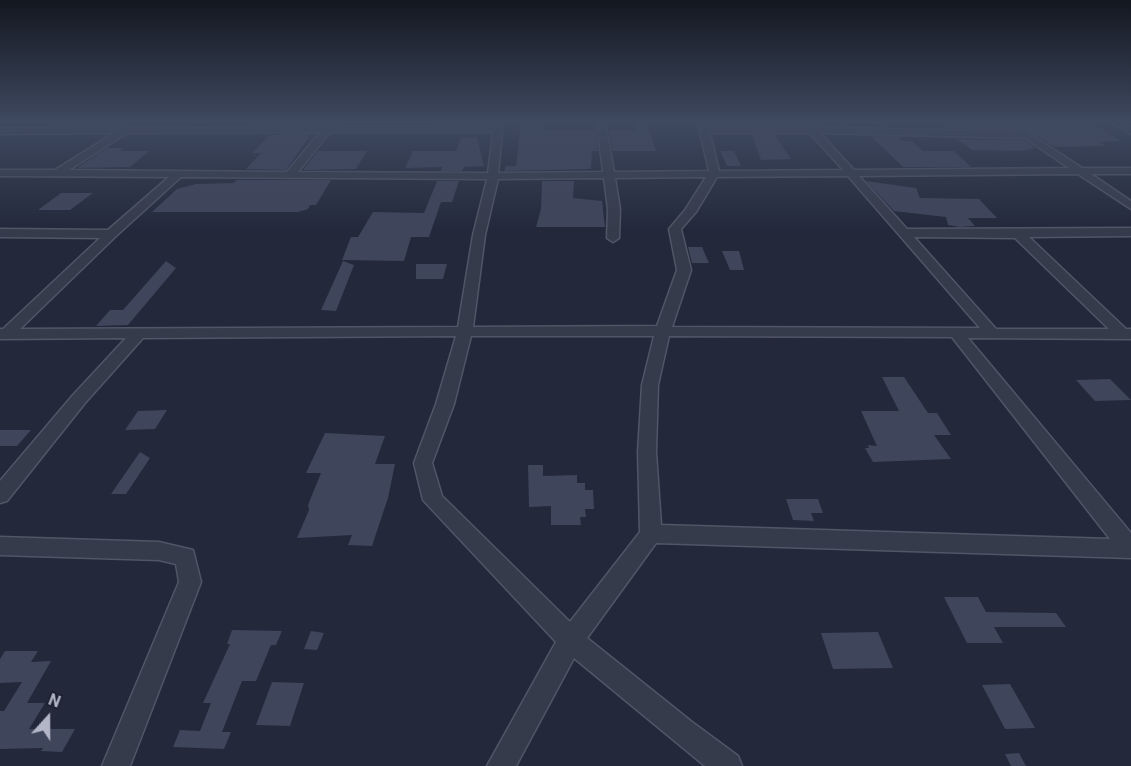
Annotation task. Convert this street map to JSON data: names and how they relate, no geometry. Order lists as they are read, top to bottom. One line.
{"north":"top"}
